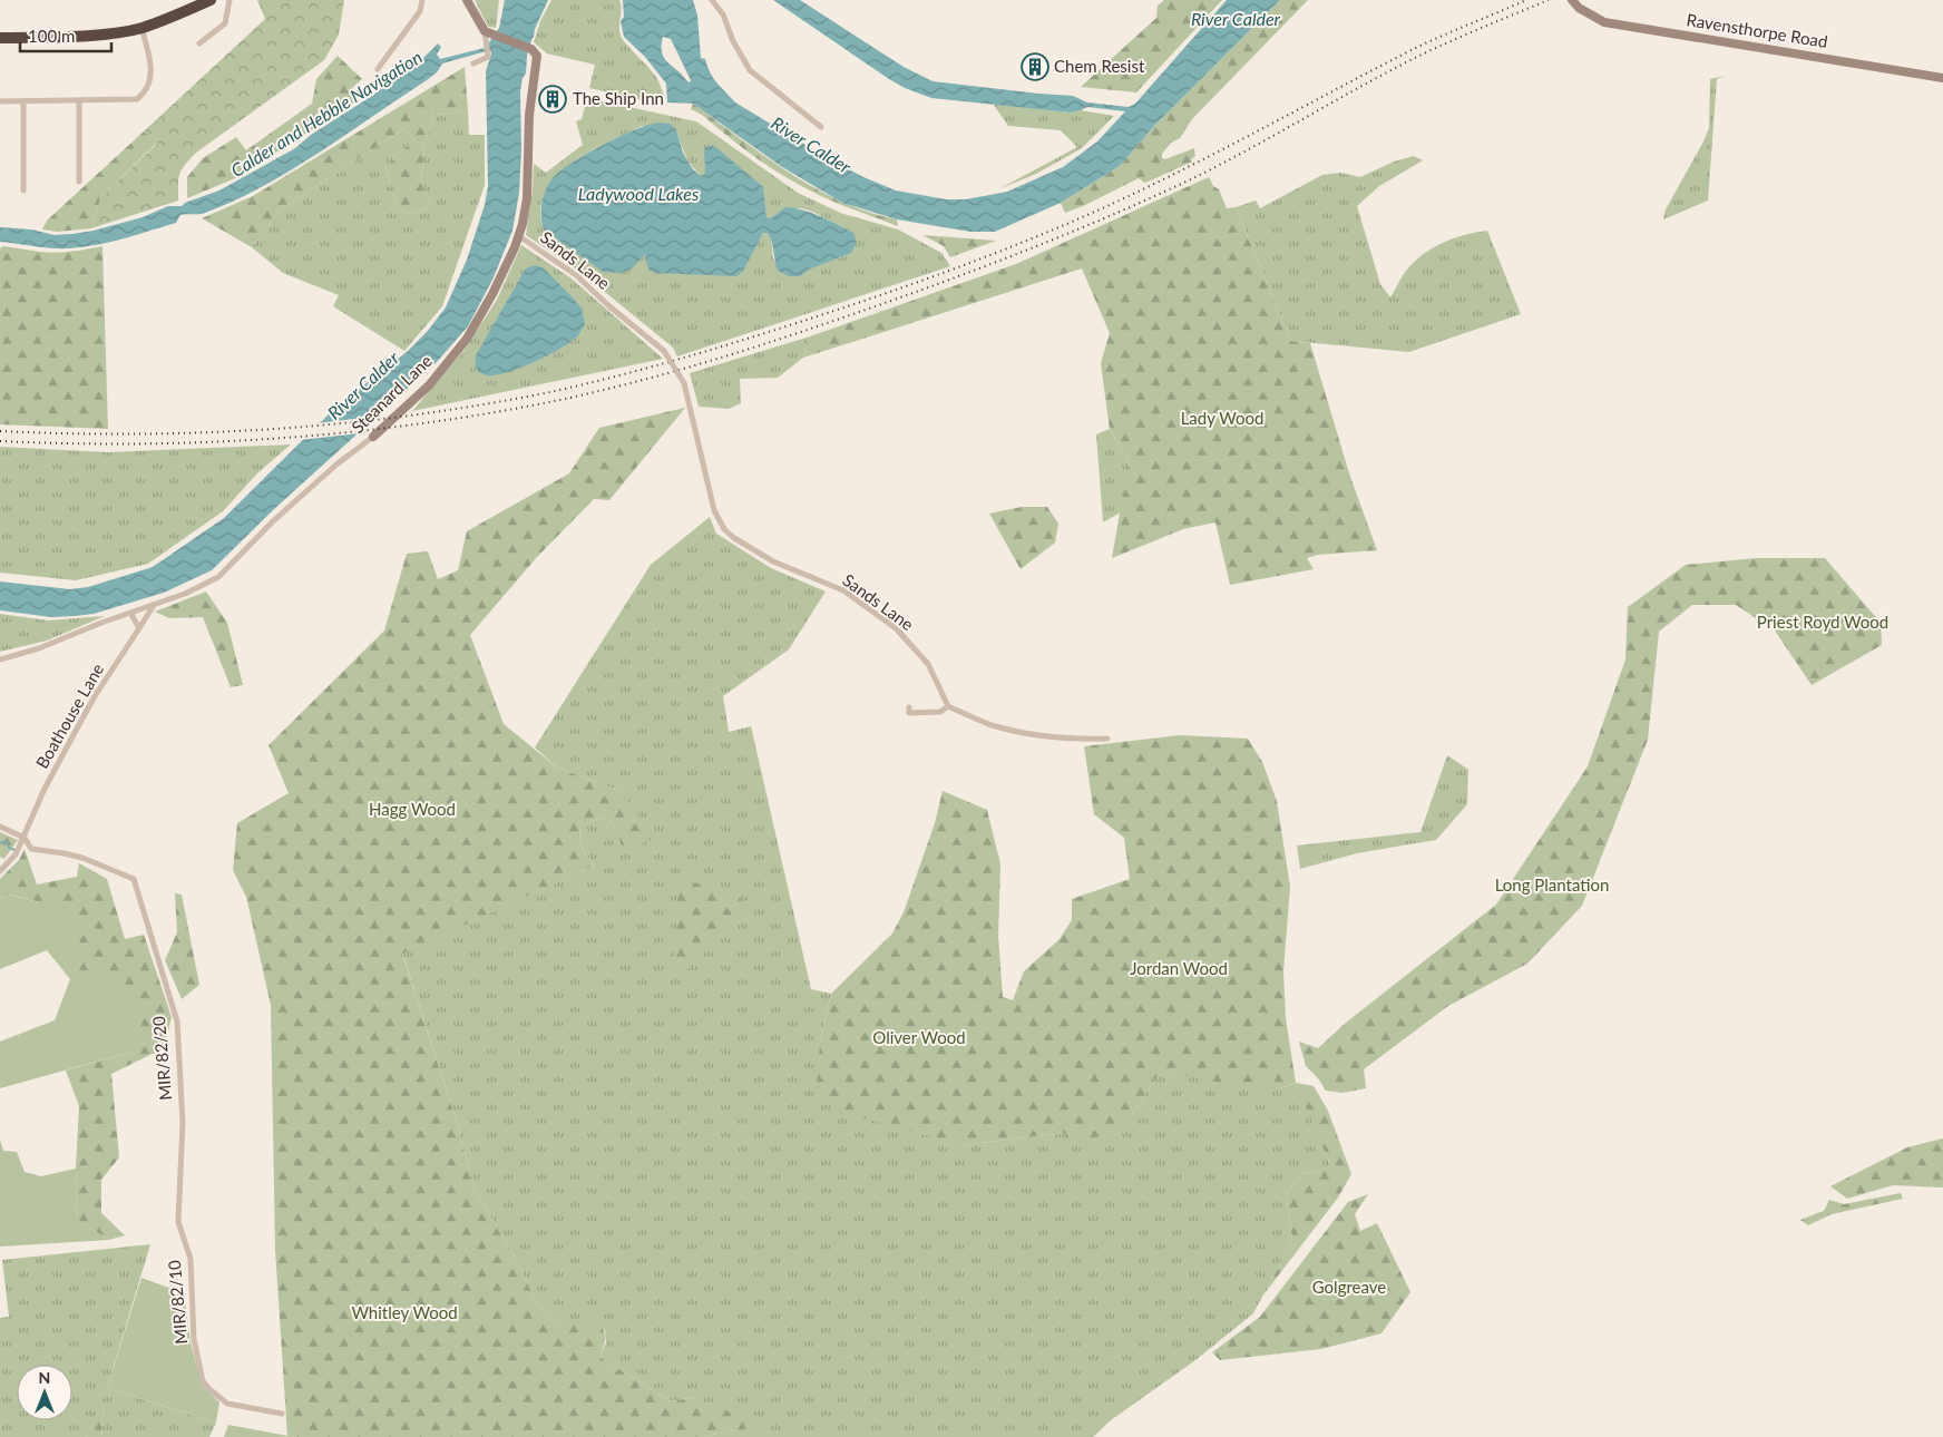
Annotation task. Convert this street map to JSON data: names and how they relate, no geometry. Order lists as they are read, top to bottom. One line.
{"streets":{"street":["Ravensthorpe Road","Sands Lane","Steanard Lane","Boathouse Lane","MIR/82/20","MIR/82/10"]},"crossings":[["Sands Lane","Steanard Lane"],["Steanard Lane","Boathouse Lane"],["Boathouse Lane","MIR/82/20"],["MIR/82/20","MIR/82/10"]],"water":["River Calder","Calder and Hebble Navigation","Ladywood Lakes"],"parks":["Lady Wood","Priest Royd Wood","Hagg Wood","Long Plantation","Jordan Wood","Oliver Wood","Golgreave","Whitley Wood"],"places":{"building":["Chem Resist","The Ship Inn"]},"scale_bar":"100 m","north":"top"}
